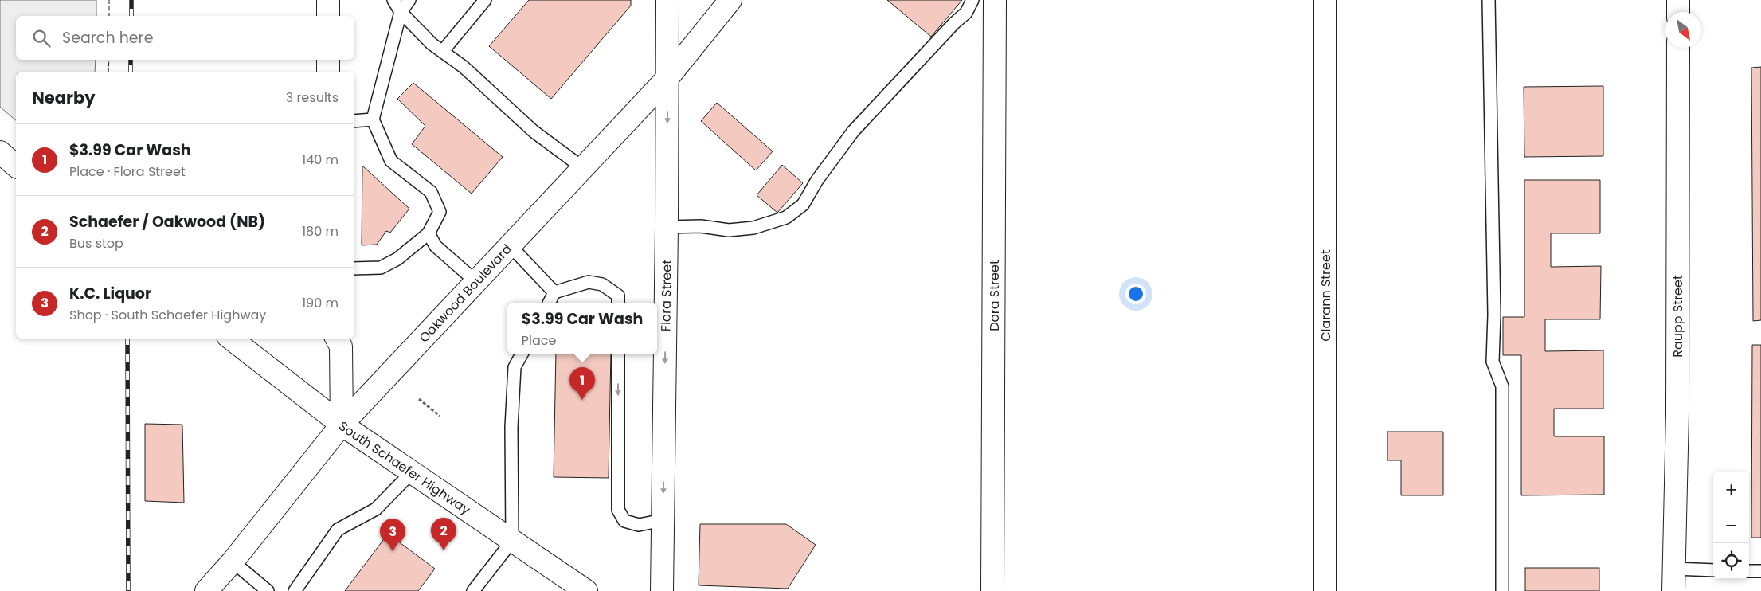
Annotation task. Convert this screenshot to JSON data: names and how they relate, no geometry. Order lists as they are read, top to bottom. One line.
{"streets":{"street":["Oakwood Boulevard","Flora Street","Dora Street","Clarann Street","Raupp Street","South Schaefer Highway"]},"crossings":[["Oakwood Boulevard","Flora Street"],["Oakwood Boulevard","South Schaefer Highway"]],"one_way":["Flora Street"],"north":"bottom right","page":{"search":"Search here","heading":["Nearby","3 results"],"list":[{"mark":"1","name":"$3.99 Car Wash","note":"Place · Flora Street","value":"140 m"},{"mark":"2","name":"Schaefer / Oakwood (NB)","note":"Bus stop","value":"180 m"},{"mark":"3","name":"K.C. Liquor","note":"Shop · South Schaefer Highway","value":"190 m"}],"popup":["$3.99 Car Wash","Place"],"pins":["1","2","3"],"map_buttons":["+","−"]}}
